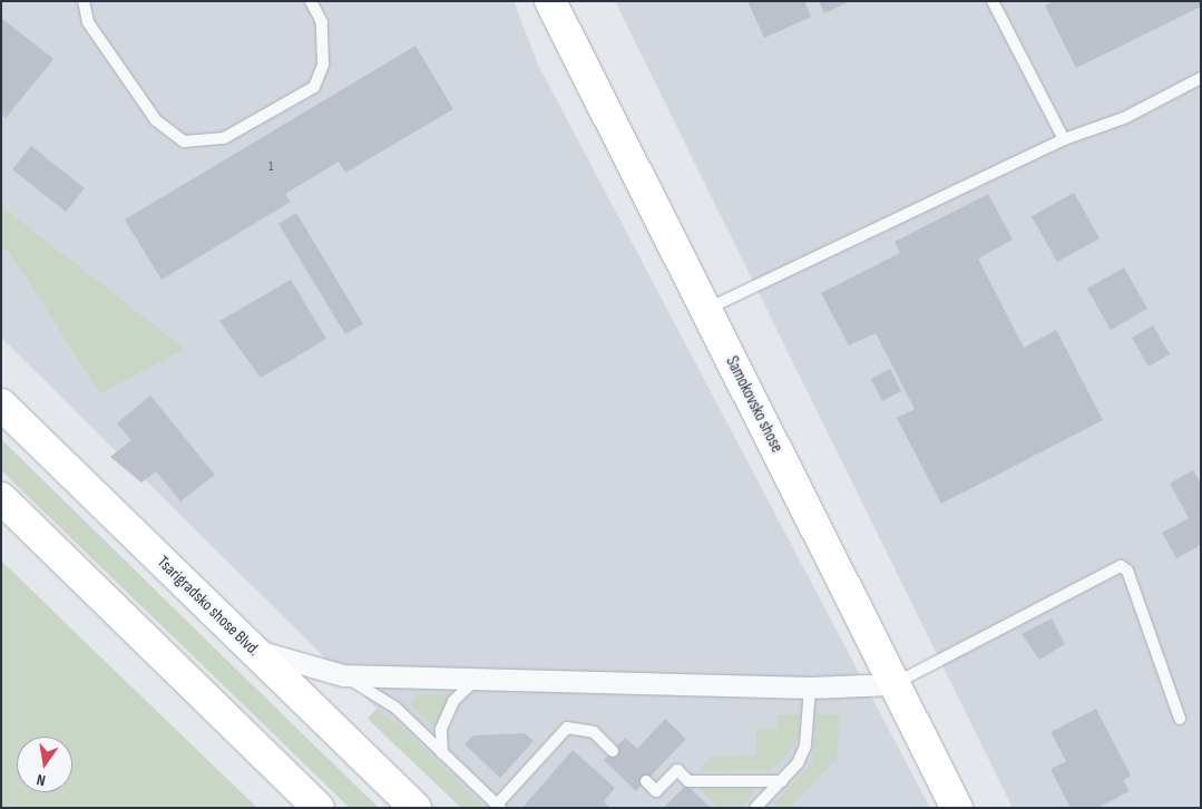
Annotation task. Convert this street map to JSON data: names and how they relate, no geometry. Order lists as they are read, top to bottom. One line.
{"streets":{"main road":["Samokovsko shose","Tsarigradsko shose Blvd."]},"house_numbers":["1"],"north":"bottom"}
